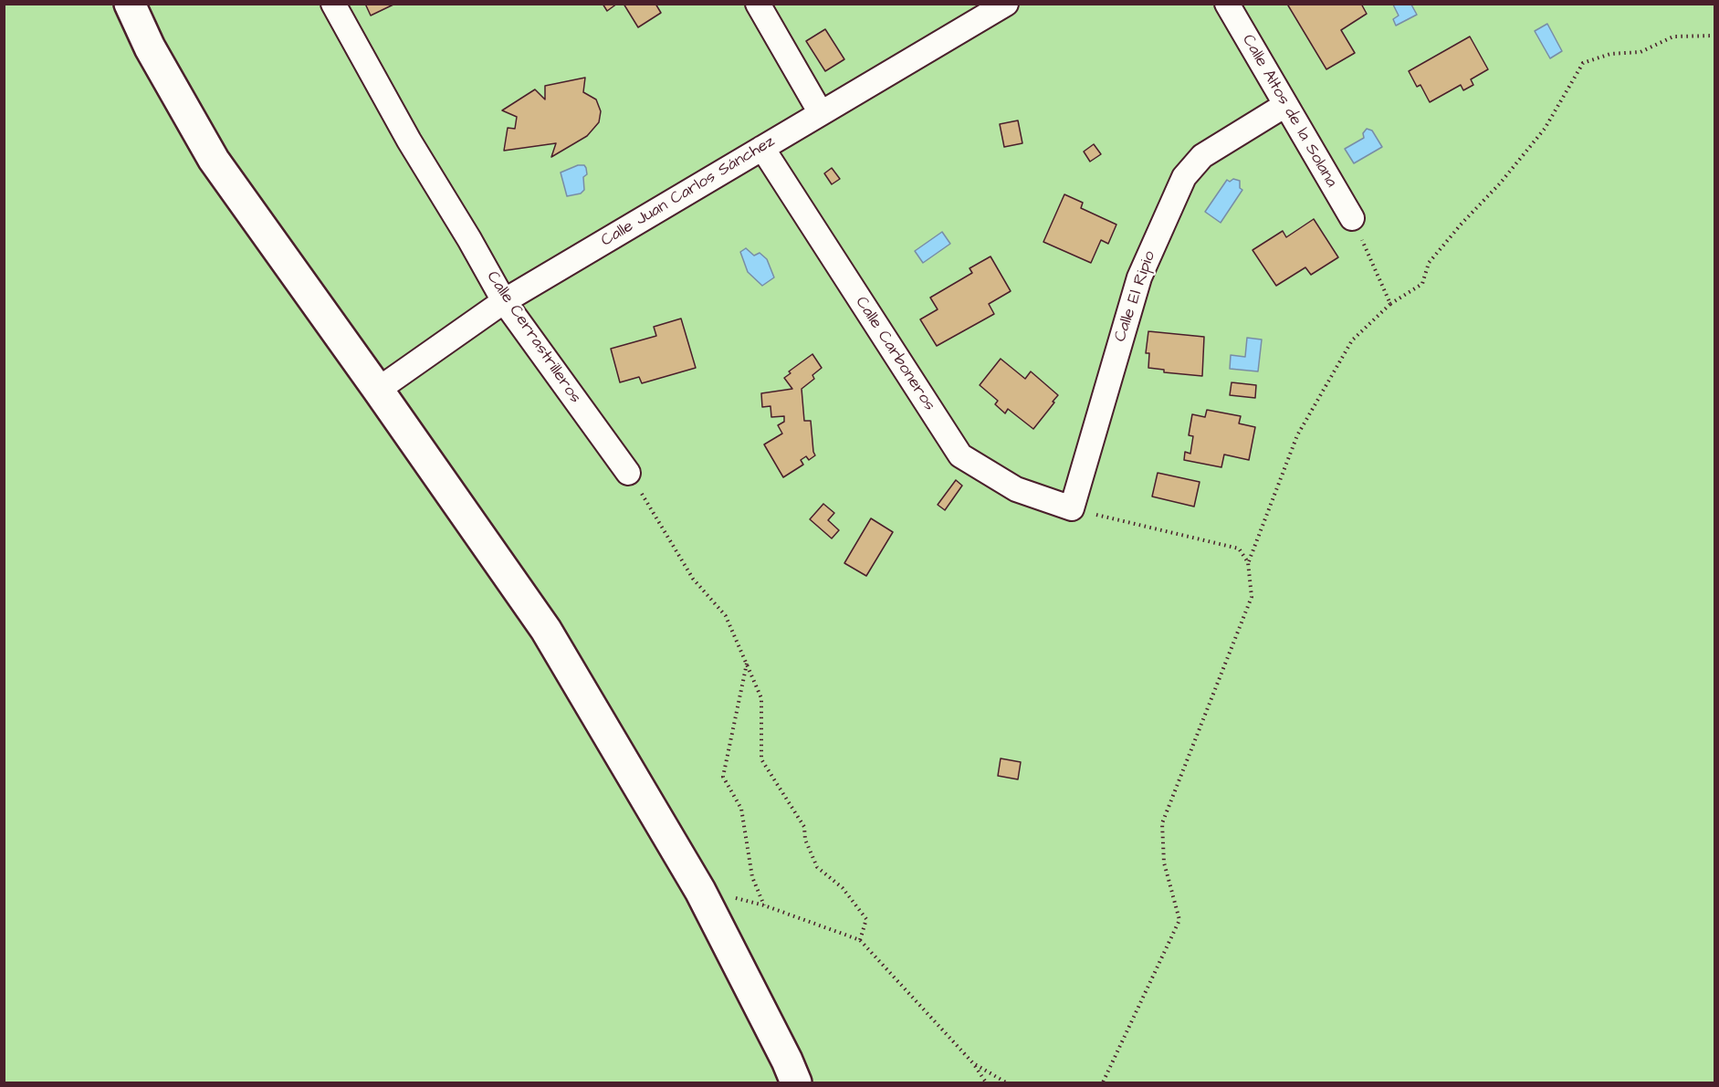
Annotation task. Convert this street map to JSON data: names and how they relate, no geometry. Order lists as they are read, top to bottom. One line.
{"streets":{"street":["Calle Altos de la Solana","Calle Juan Carlos Sánchez","Calle El Ripio","Calle Cerrastrilleros","Calle Carboneros"]},"crossings":[["Calle Altos de la Solana","Calle El Ripio"],["Calle Juan Carlos Sánchez","Calle Cerrastrilleros"],["Calle Juan Carlos Sánchez","Calle Carboneros"],["Calle El Ripio","Calle Carboneros"]]}
